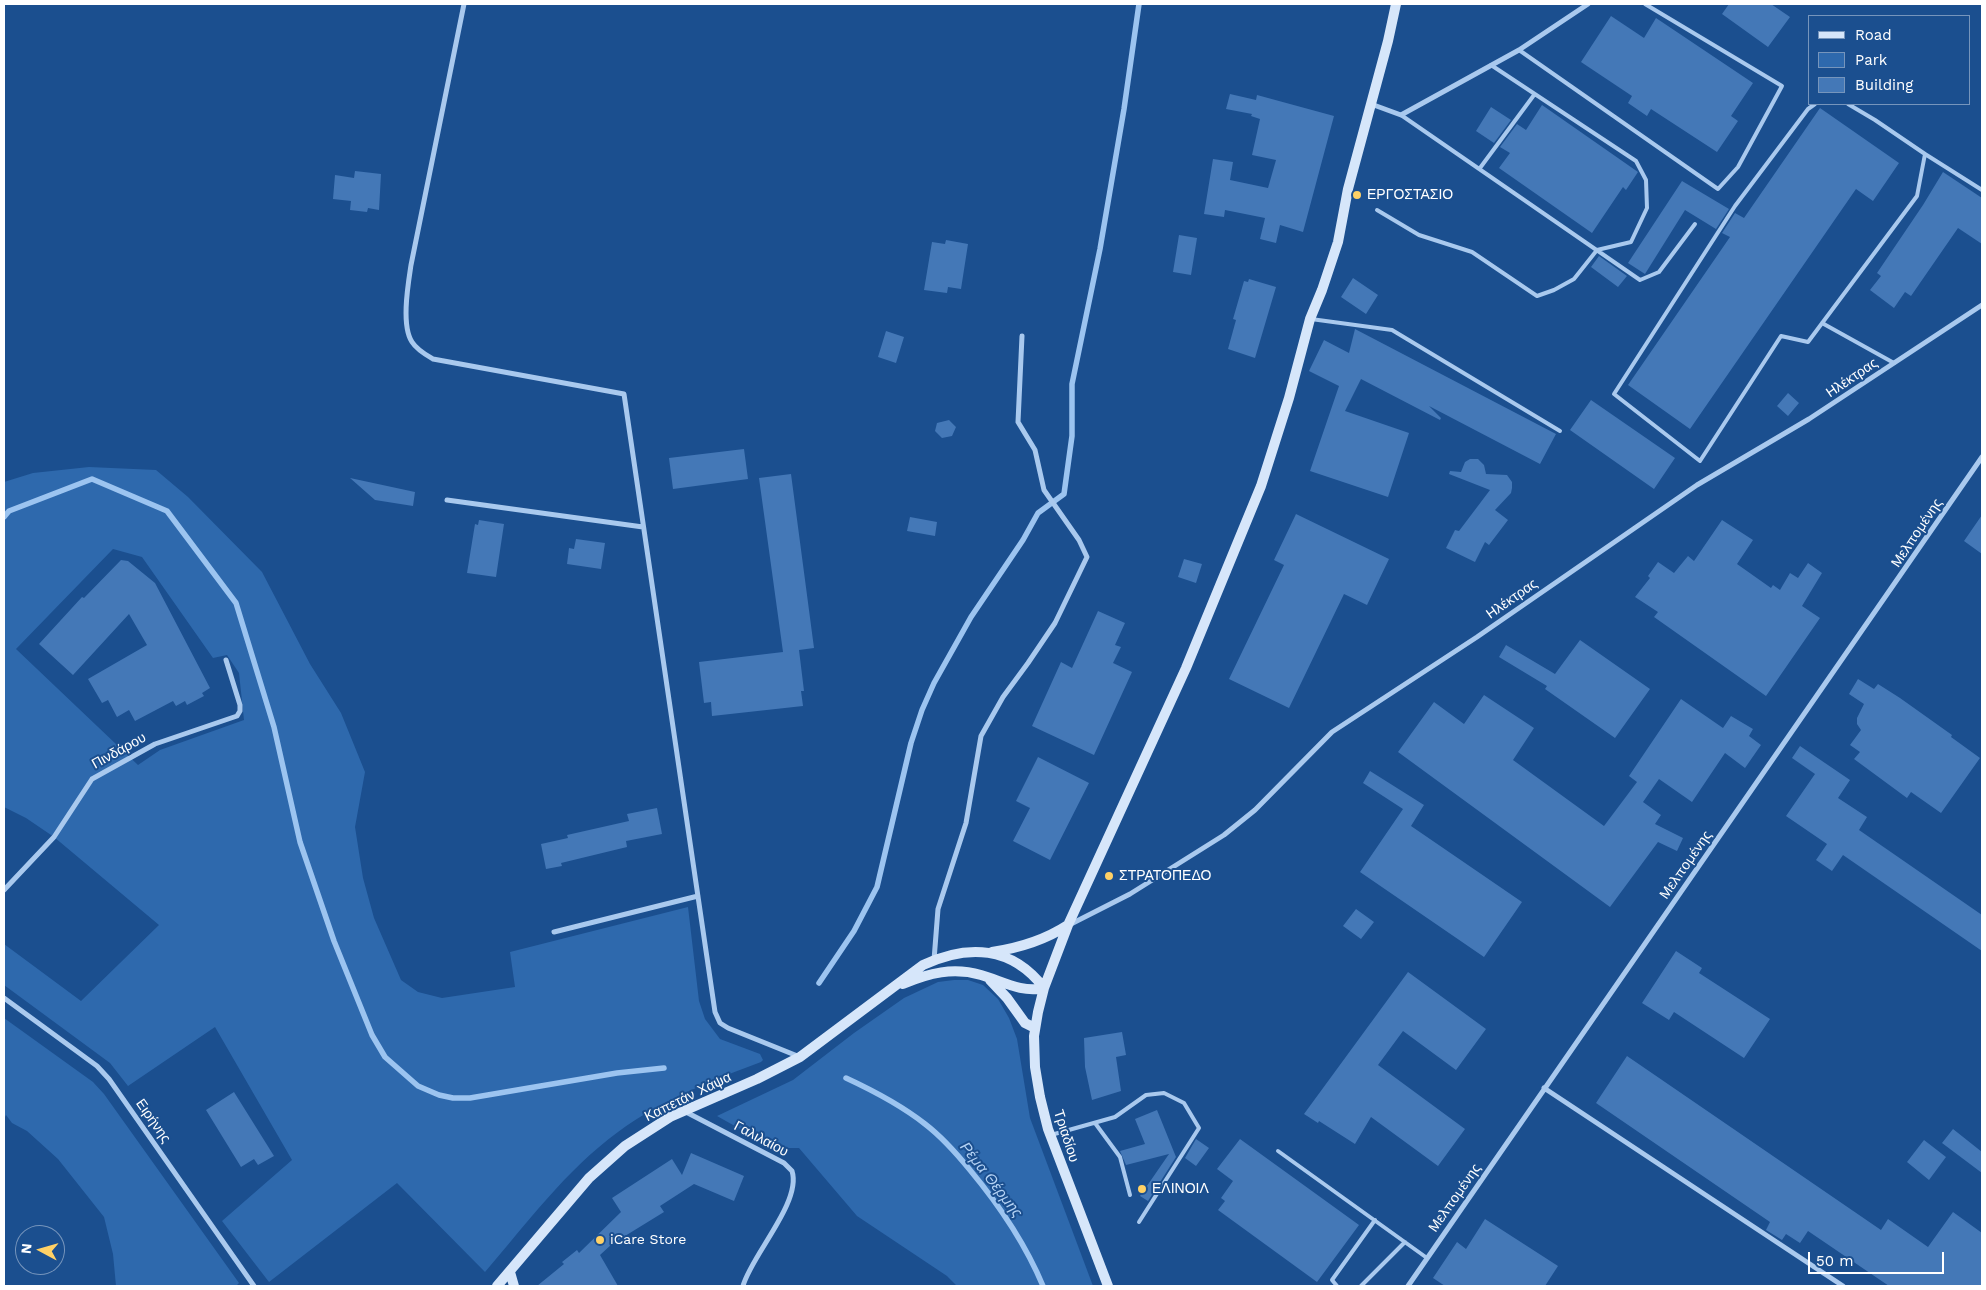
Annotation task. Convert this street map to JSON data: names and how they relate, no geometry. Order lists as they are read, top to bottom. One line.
{"streets":{"main road":["Καπετάν Χάψα","Τριαδίου"],"street":["Ηλέκτρας","Μελπομένης","Πινδάρου","Ειρήνης","Γαλιλαίου"]},"crossings":[["Ηλέκτρας","Τριαδίου"],["Καπετάν Χάψα","Τριαδίου"],["Καπετάν Χάψα","Γαλιλαίου"]],"water":["Ρέμα Θέρμης"],"places":["ΕΡΓΟΣΤΑΣΙΟ","ΣΤΡΑΤΟΠΕΔΟ","ΕΛΙΝΟΙΛ","iCare Store"],"legend":["Road","Park","Building"],"scale_bar":"50 m","north":"left"}
